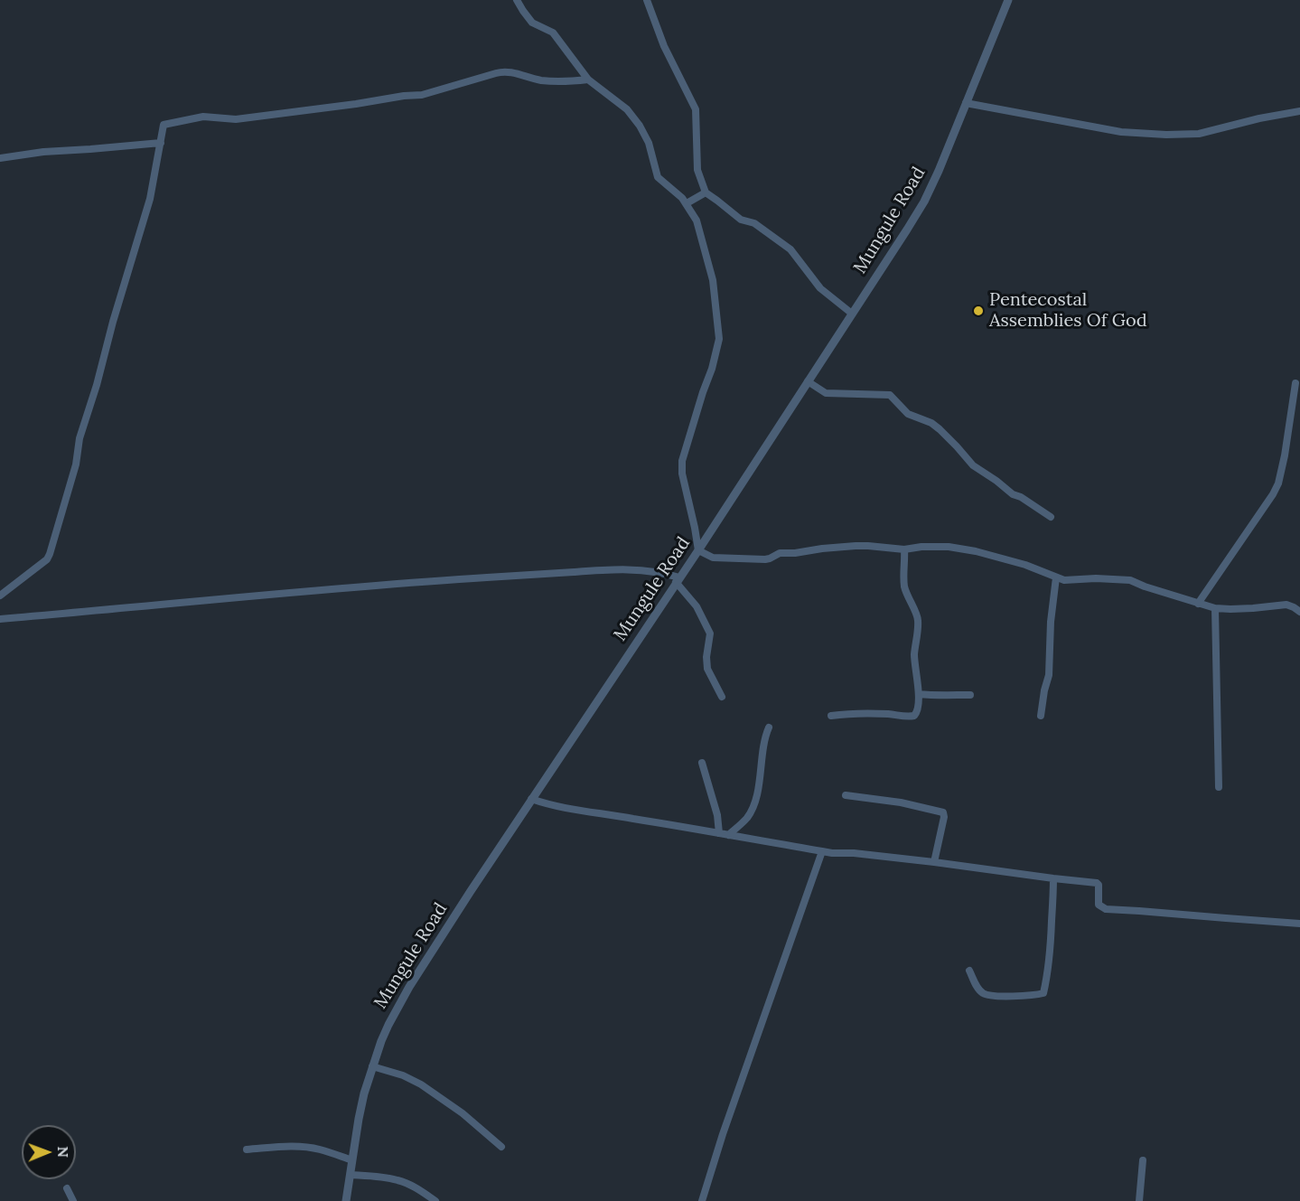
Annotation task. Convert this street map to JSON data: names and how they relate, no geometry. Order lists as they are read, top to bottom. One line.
{"streets":{"street":["Mungule Road"]},"places":["Pentecostal Assemblies Of God"],"north":"right"}
